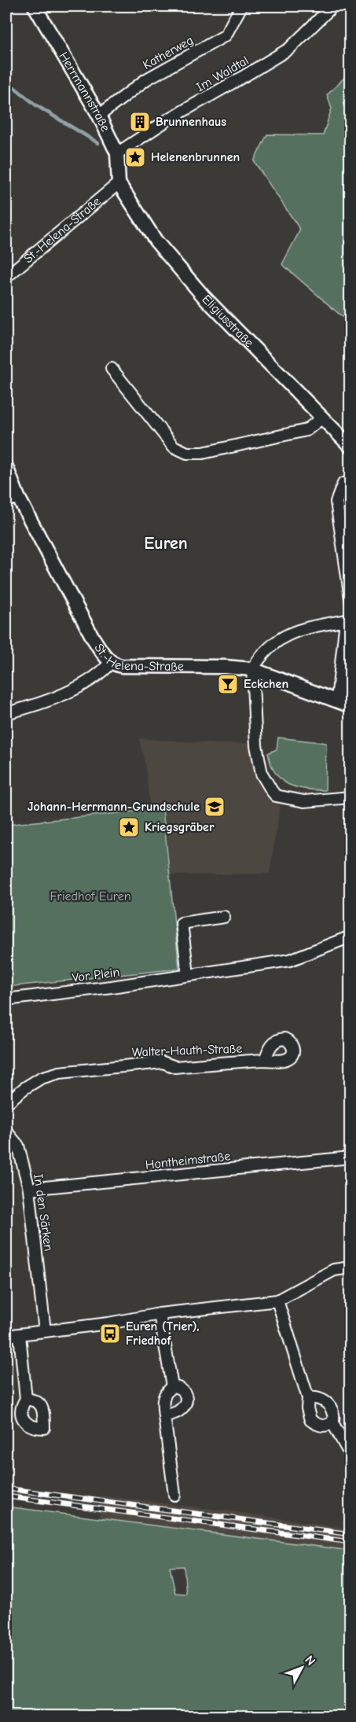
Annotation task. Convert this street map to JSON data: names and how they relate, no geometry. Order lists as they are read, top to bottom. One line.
{"streets":{"street":["Katherweg","Im Waldtal","Herrmannstraße","St.-Helena-Straße","Eligiusstraße","Vor Plein","Walter-Hauth-Straße","Hontheimstraße","In den Särken"]},"crossings":[["Katherweg","Herrmannstraße"],["Im Waldtal","Herrmannstraße"],["Herrmannstraße","St.-Helena-Straße"],["Herrmannstraße","Eligiusstraße"],["St.-Helena-Straße","Eligiusstraße"],["Hontheimstraße","In den Särken"]],"districts":["Euren"],"parks":["Friedhof Euren"],"places":{"building":["Brunnenhaus"],"place":["Helenenbrunnen","Kriegsgräber"],"bar":["Eckchen"],"school or university":["Johann-Herrmann-Grundschule"],"bus stop":["Euren (Trier), Friedhof"]},"north":"top right"}
